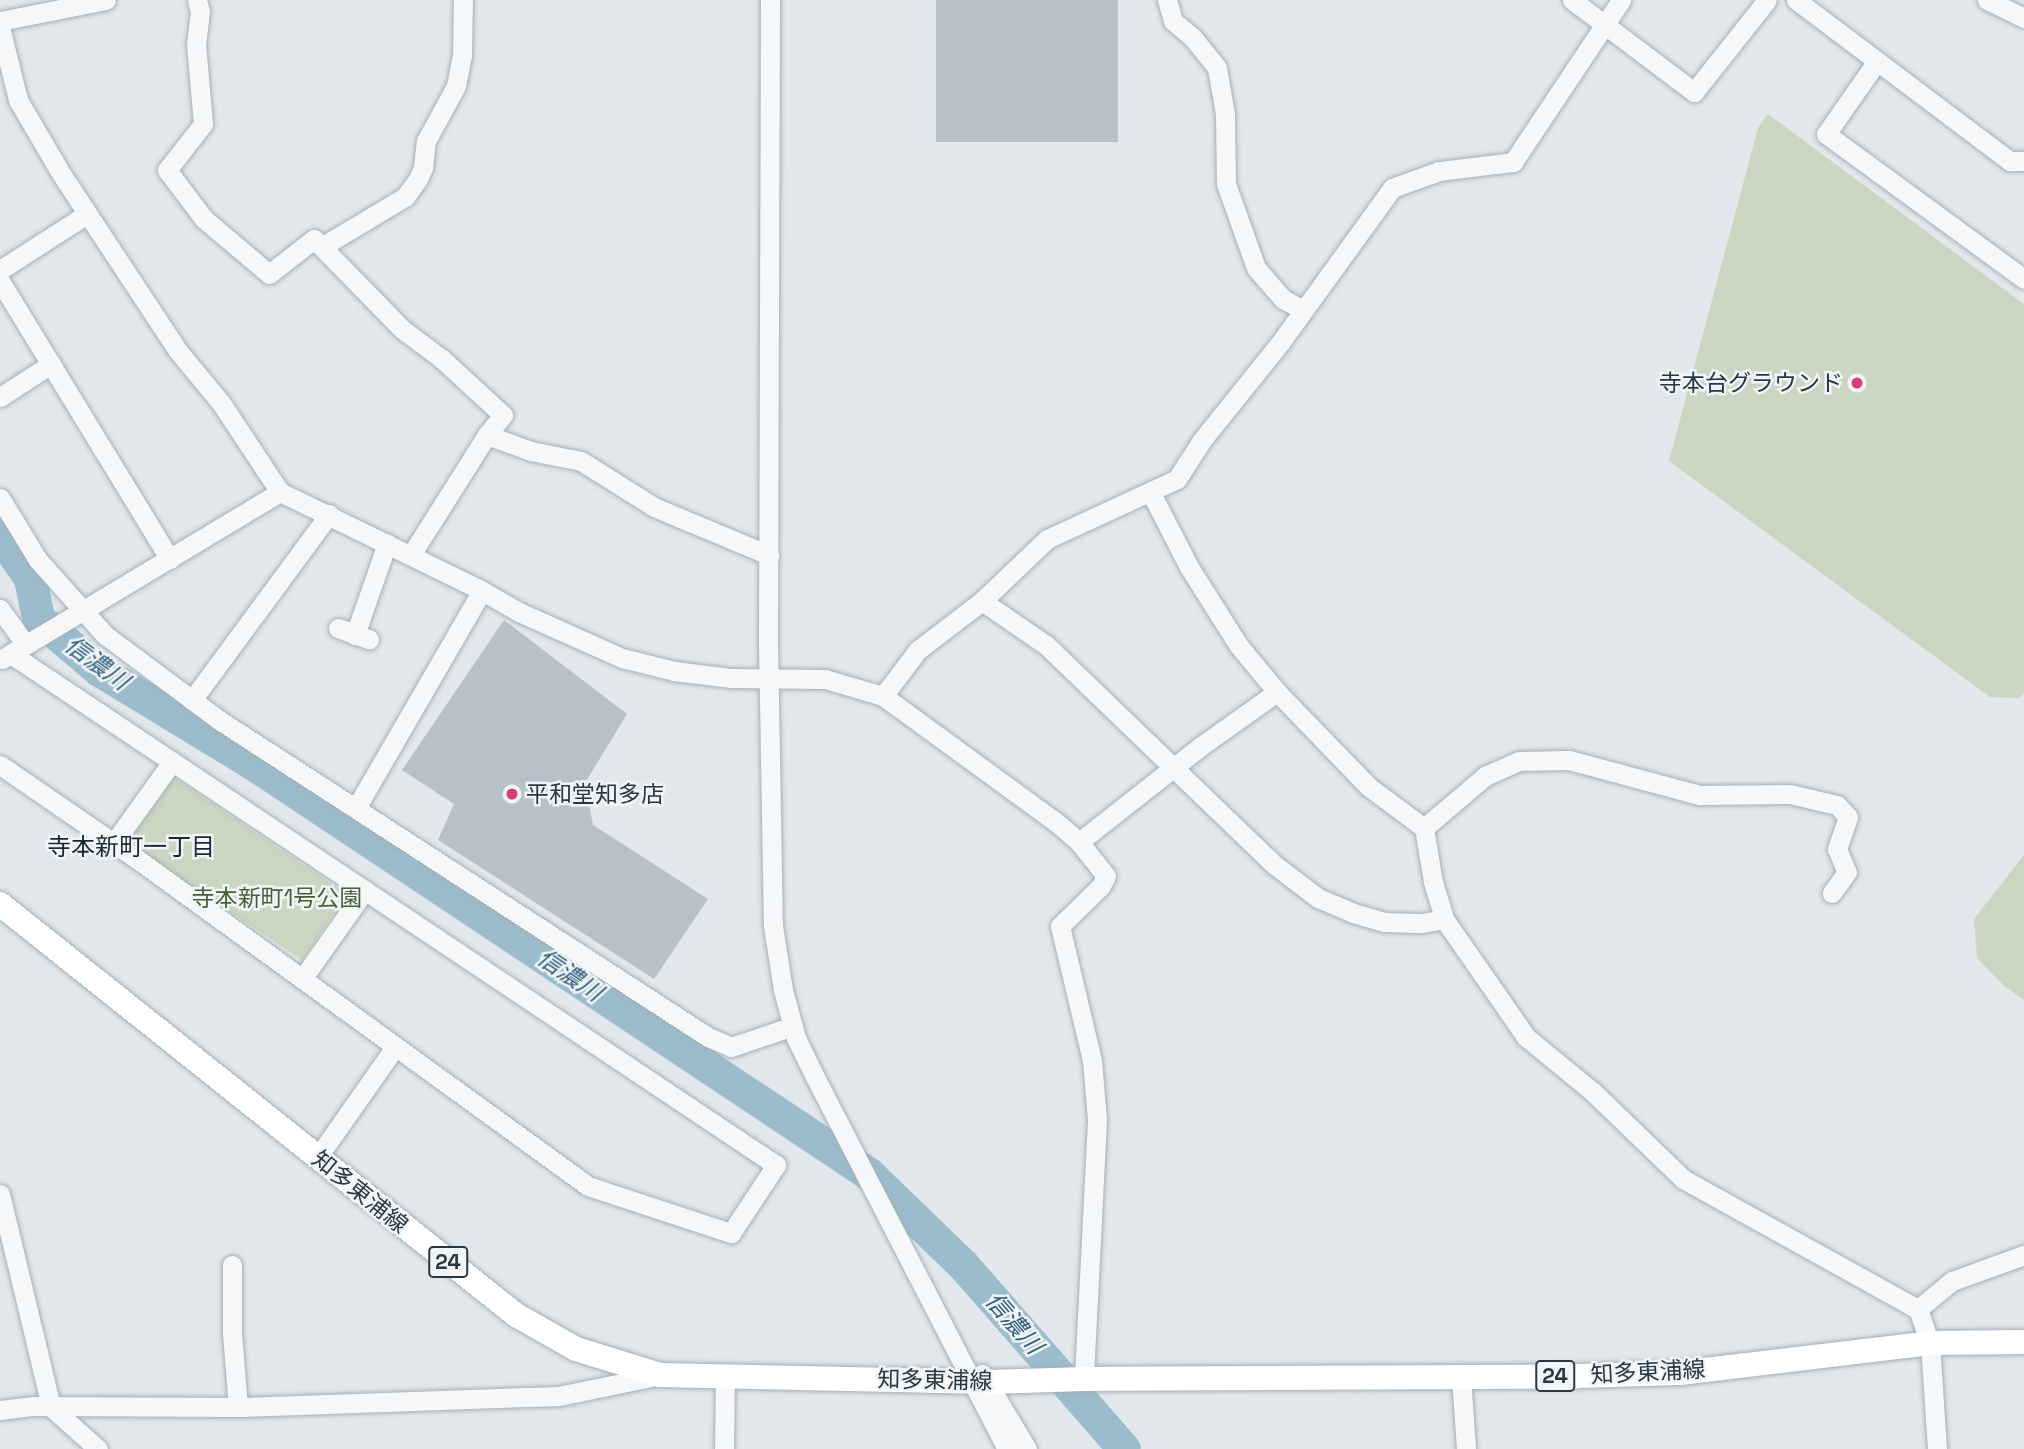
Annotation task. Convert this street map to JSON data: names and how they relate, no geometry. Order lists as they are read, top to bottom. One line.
{"streets":{"main road":["知多東浦線","24"]},"districts":["寺本新町一丁目"],"water":["信濃川"],"parks":["寺本新町1号公園"],"places":["寺本台グラウンド","平和堂知多店"]}
